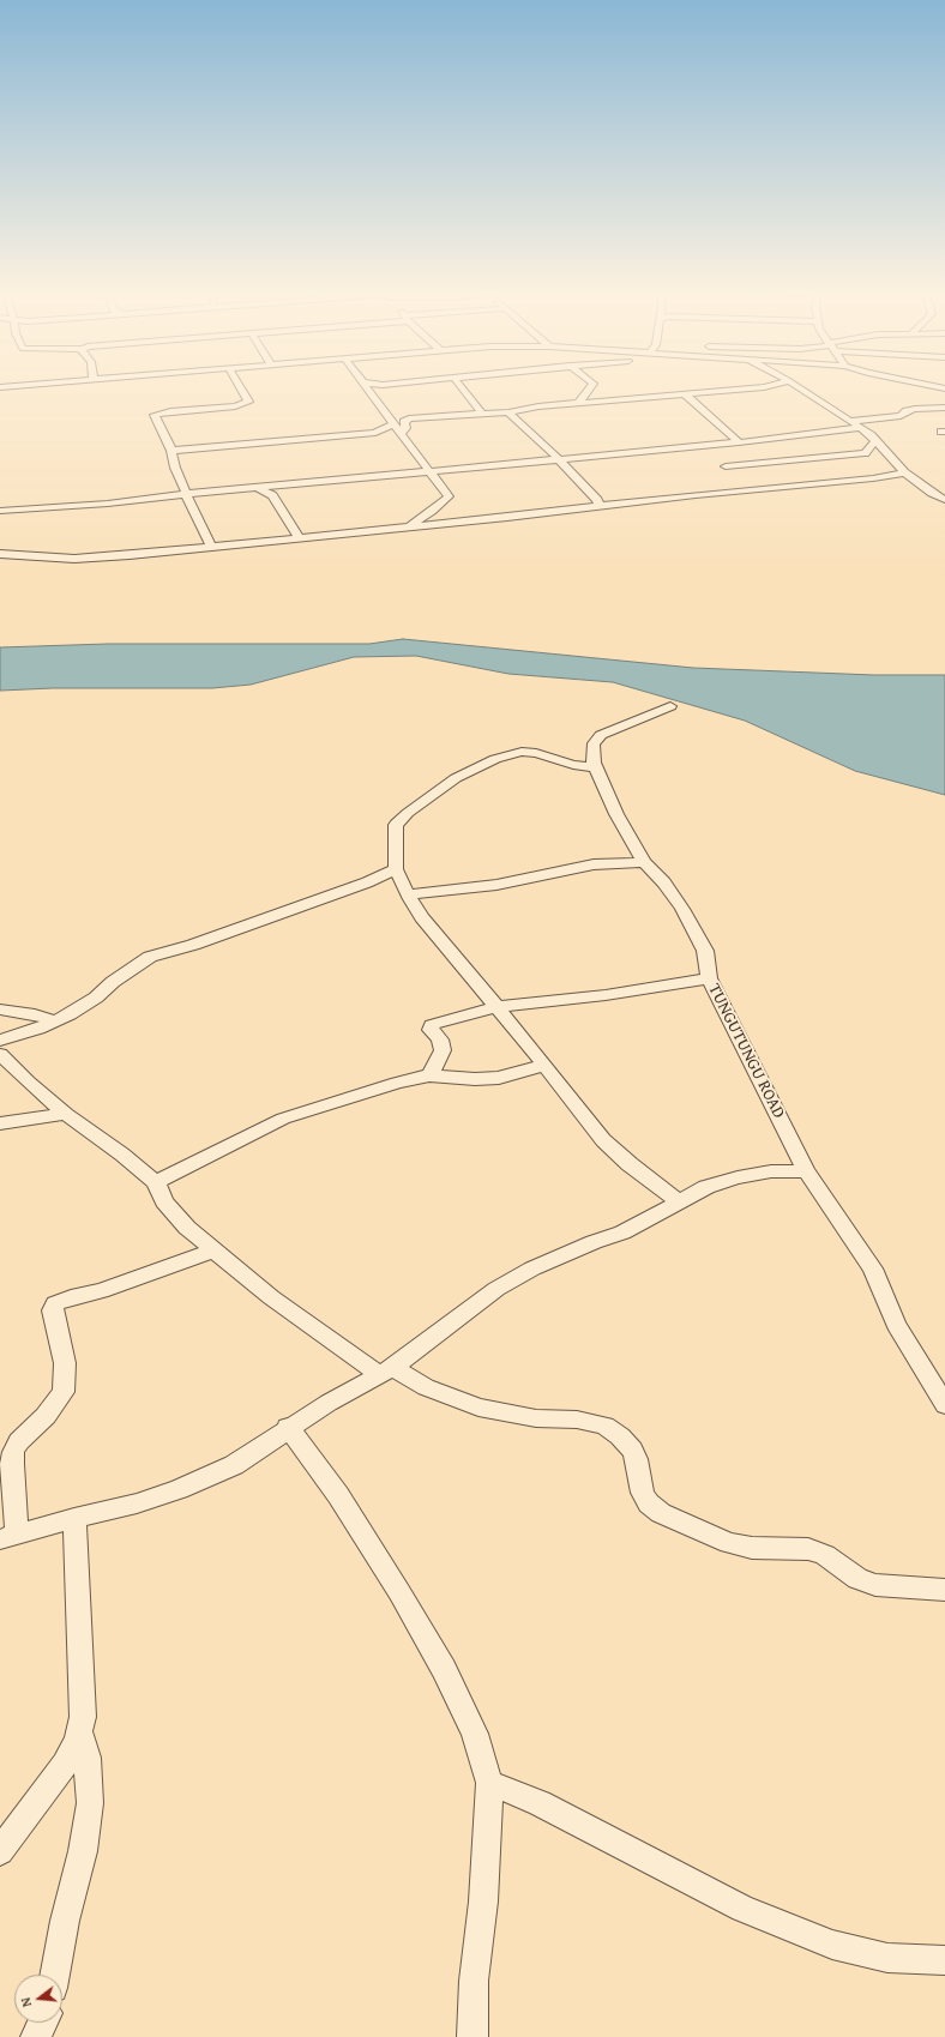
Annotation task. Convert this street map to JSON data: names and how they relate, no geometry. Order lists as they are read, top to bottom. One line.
{"streets":{"street":["TUNGUTUNGU ROAD"]},"north":"left"}
